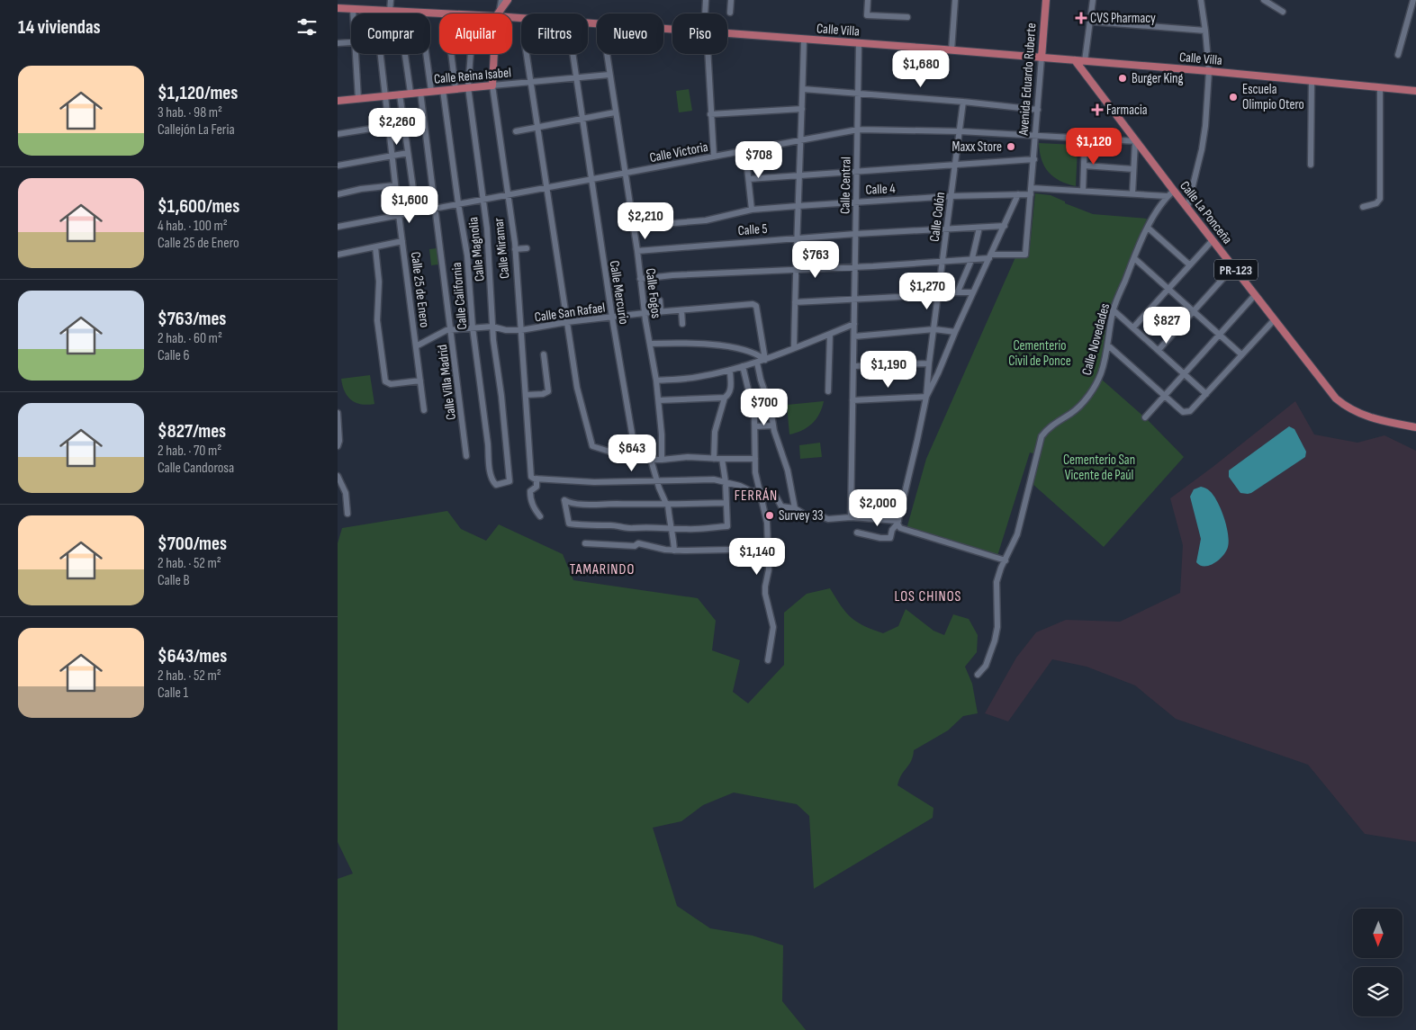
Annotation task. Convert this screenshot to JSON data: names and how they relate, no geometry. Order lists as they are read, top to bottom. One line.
{"streets":{"main road":["Calle Villa","Calle Reina Isabel","Avenida Eduardo Ruberte","Calle La Ponceña","Calle Miramar","PR-123"],"street":["Calle Victoria","Calle Central","Calle 4","Calle Colón","Calle 5","Calle Magnolia","Calle 25 de Enero","Calle Mercurio","Calle Fogos","Calle California","Calle San Rafael","Calle Novedades","Calle Villa Madrid"]},"crossings":[["Calle Villa","Avenida Eduardo Ruberte"],["Calle Villa","Calle Central"],["Calle Villa","Calle La Ponceña"],["Calle Villa","Calle 25 de Enero"],["Calle Reina Isabel","Calle Miramar"],["Calle Reina Isabel","Calle Magnolia"],["Calle Reina Isabel","Calle 25 de Enero"],["Calle Reina Isabel","Calle Mercurio"],["Calle Reina Isabel","Calle Fogos"],["Calle Reina Isabel","Calle California"],["Calle Reina Isabel","Calle Villa Madrid"],["Avenida Eduardo Ruberte","Calle Victoria"],["Avenida Eduardo Ruberte","Calle 4"],["Calle Victoria","Calle Central"],["Calle Victoria","Calle La Ponceña"],["Calle Victoria","Calle Colón"],["Calle Victoria","Calle Miramar"],["Calle Victoria","Calle Magnolia"],["Calle Victoria","Calle 25 de Enero"],["Calle Victoria","Calle Mercurio"],["Calle Victoria","Calle Fogos"],["Calle Victoria","Calle California"],["Calle Victoria","Calle Villa Madrid"],["Calle Central","Calle 4"],["Calle Central","Calle 5"],["Calle 4","Calle Colón"],["Calle 4","Calle Novedades"],["Calle La Ponceña","Calle Novedades"],["Calle Colón","Calle 5"],["Calle 5","Calle Fogos"],["Calle Miramar","Calle San Rafael"],["Calle Magnolia","Calle California"],["Calle Magnolia","Calle San Rafael"],["Calle 25 de Enero","Calle San Rafael"],["Calle Mercurio","Calle San Rafael"],["Calle Fogos","Calle San Rafael"],["Calle California","Calle San Rafael"],["Calle San Rafael","Calle Villa Madrid"]],"districts":["FERRÁN","TAMARINDO","LOS CHINOS"],"parks":["Cementerio Civil de Ponce","Cementerio San Vicente de Paúl"],"places":{"health":["CVS Pharmacy","Farmacia"],"other":["Burger King","Escuela Olimpio Otero","Maxx Store","Survey 33"]},"north":"bottom","page":{"heading":"14 viviendas","chip":["Comprar","Alquilar","Filtros","Nuevo","Piso"],"price":["$1,680","$2,260","$1,120","$708","$1,600","$2,210","$763","$1,270","$827","$1,190","$700","$643","$2,000","$1,140"],"list":[{"name":"$1,120/mes","note":"3 hab. · 98 m² · Callejón La Feria"},{"name":"$1,600/mes","note":"4 hab. · 100 m² · Calle 25 de Enero"},{"name":"$763/mes","note":"2 hab. · 60 m² · Calle 6"},{"name":"$827/mes","note":"2 hab. · 70 m² · Calle Candorosa"},{"name":"$700/mes","note":"2 hab. · 52 m² · Calle B"},{"name":"$643/mes","note":"2 hab. · 52 m² · Calle 1"}]}}
